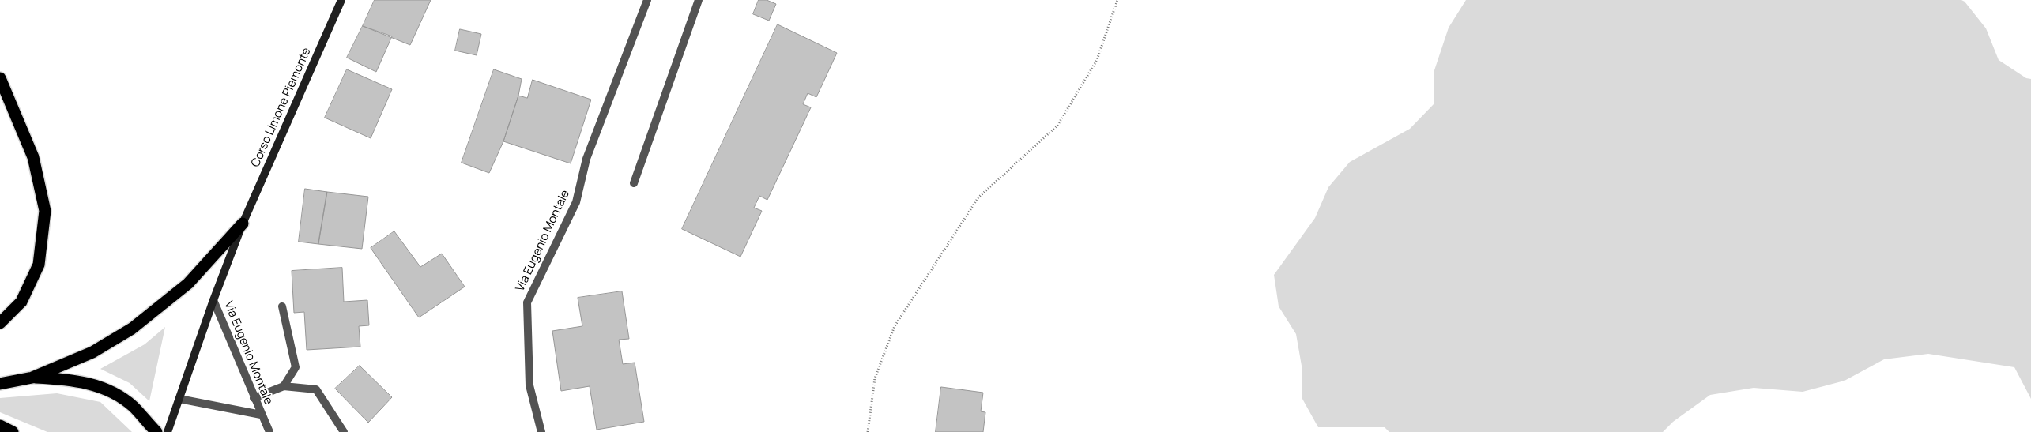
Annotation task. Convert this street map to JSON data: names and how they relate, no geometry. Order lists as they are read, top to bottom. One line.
{"streets":{"main road":["Corso Limone Piemonte"],"street":["Via Eugenio Montale"]},"crossings":[["Corso Limone Piemonte","Via Eugenio Montale"]]}
